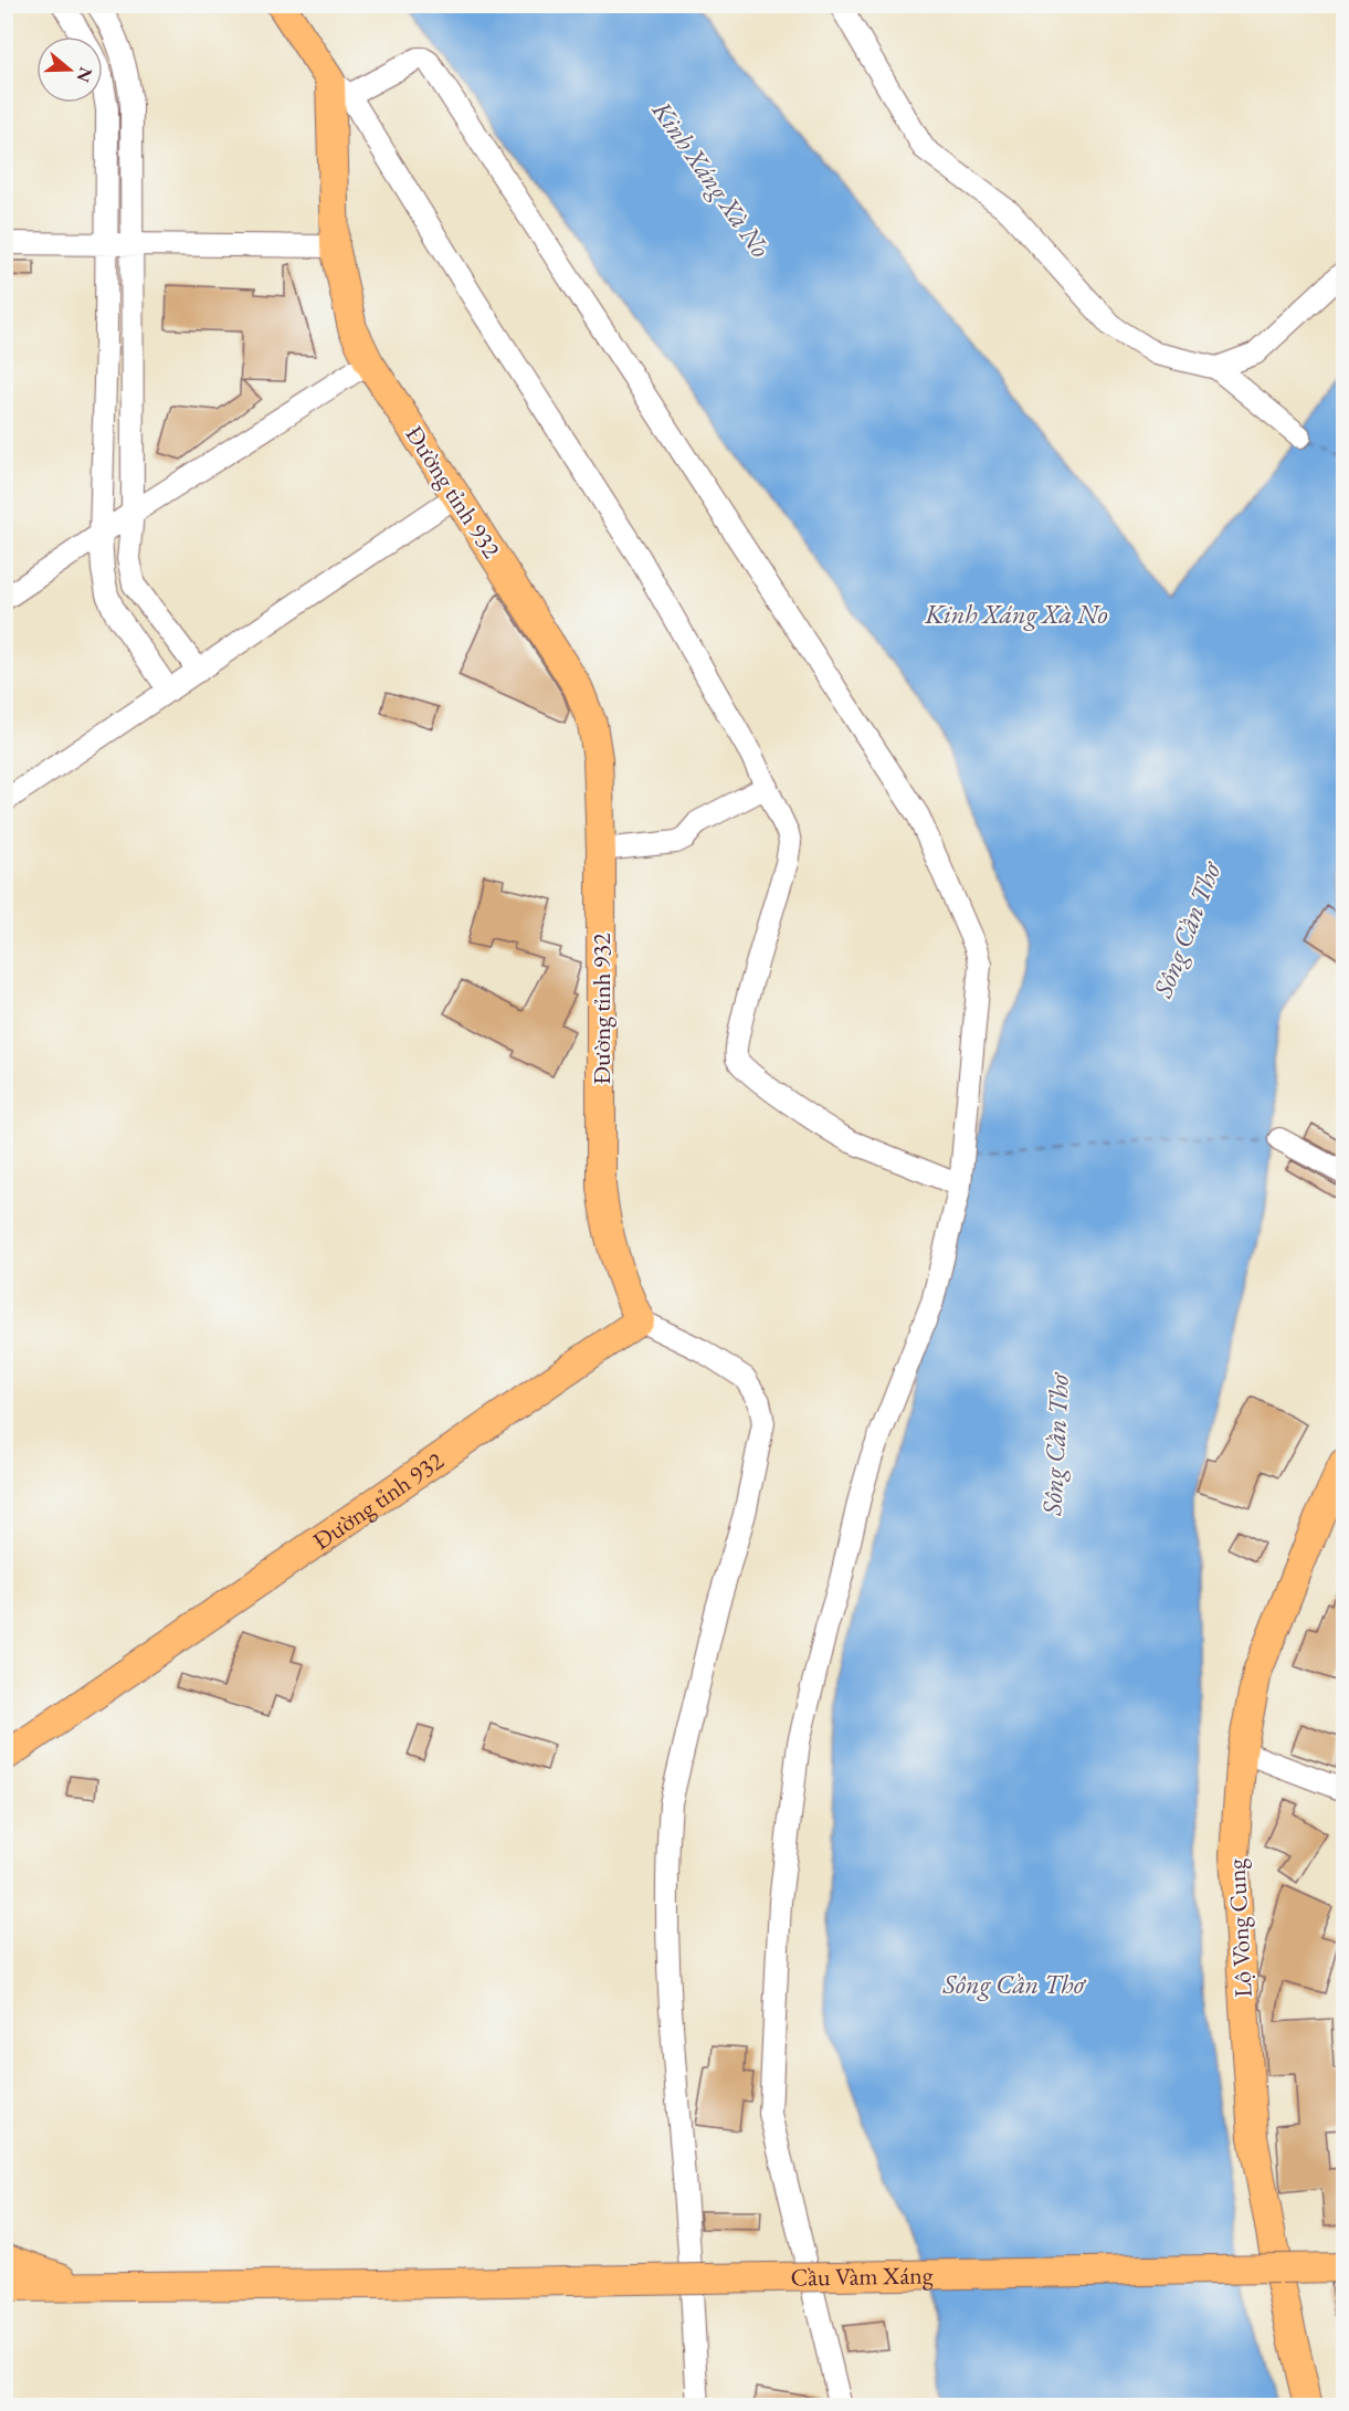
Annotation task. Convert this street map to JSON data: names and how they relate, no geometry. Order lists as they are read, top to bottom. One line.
{"streets":{"main road":["Đường tỉnh 932","Lộ Vòng Cung","Cầu Vàm Xáng"]},"water":["Kinh Xáng Xà No","Sông Cần Thơ"],"north":"right"}
